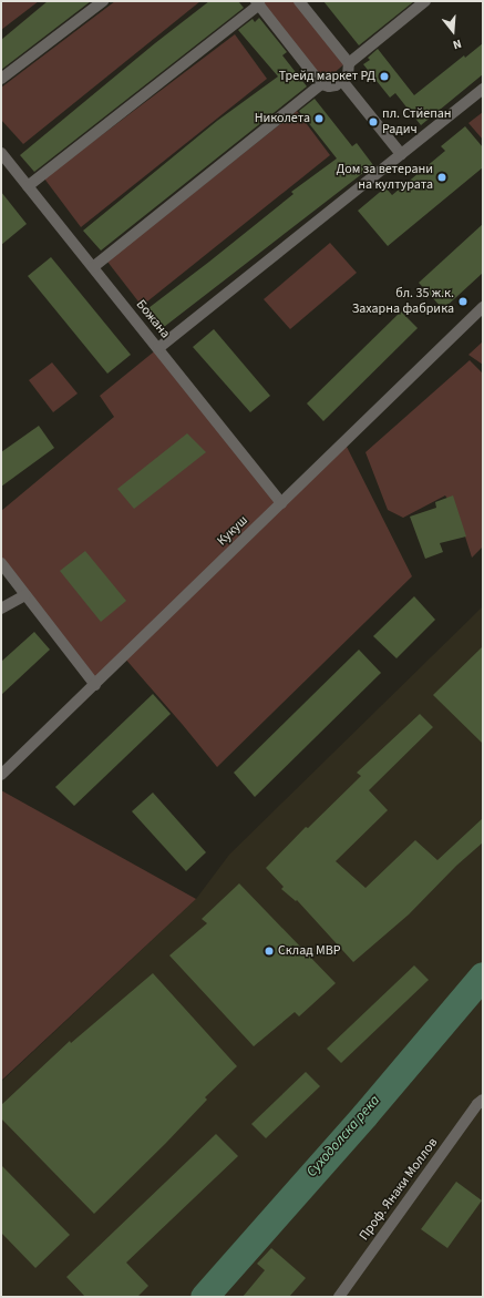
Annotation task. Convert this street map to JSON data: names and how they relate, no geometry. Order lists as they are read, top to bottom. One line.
{"streets":{"street":["Божана","Кукуш","Проф. Янаки Моллов"]},"crossings":[["Божана","Кукуш"]],"water":["Суходолска река"],"places":["Трейд маркет РД","Николета","пл. Стйепан Радич","Дом за ветерани на културата","бл. 35 ж.к. Захарна фабрика","Склад МВР"],"north":"bottom"}
